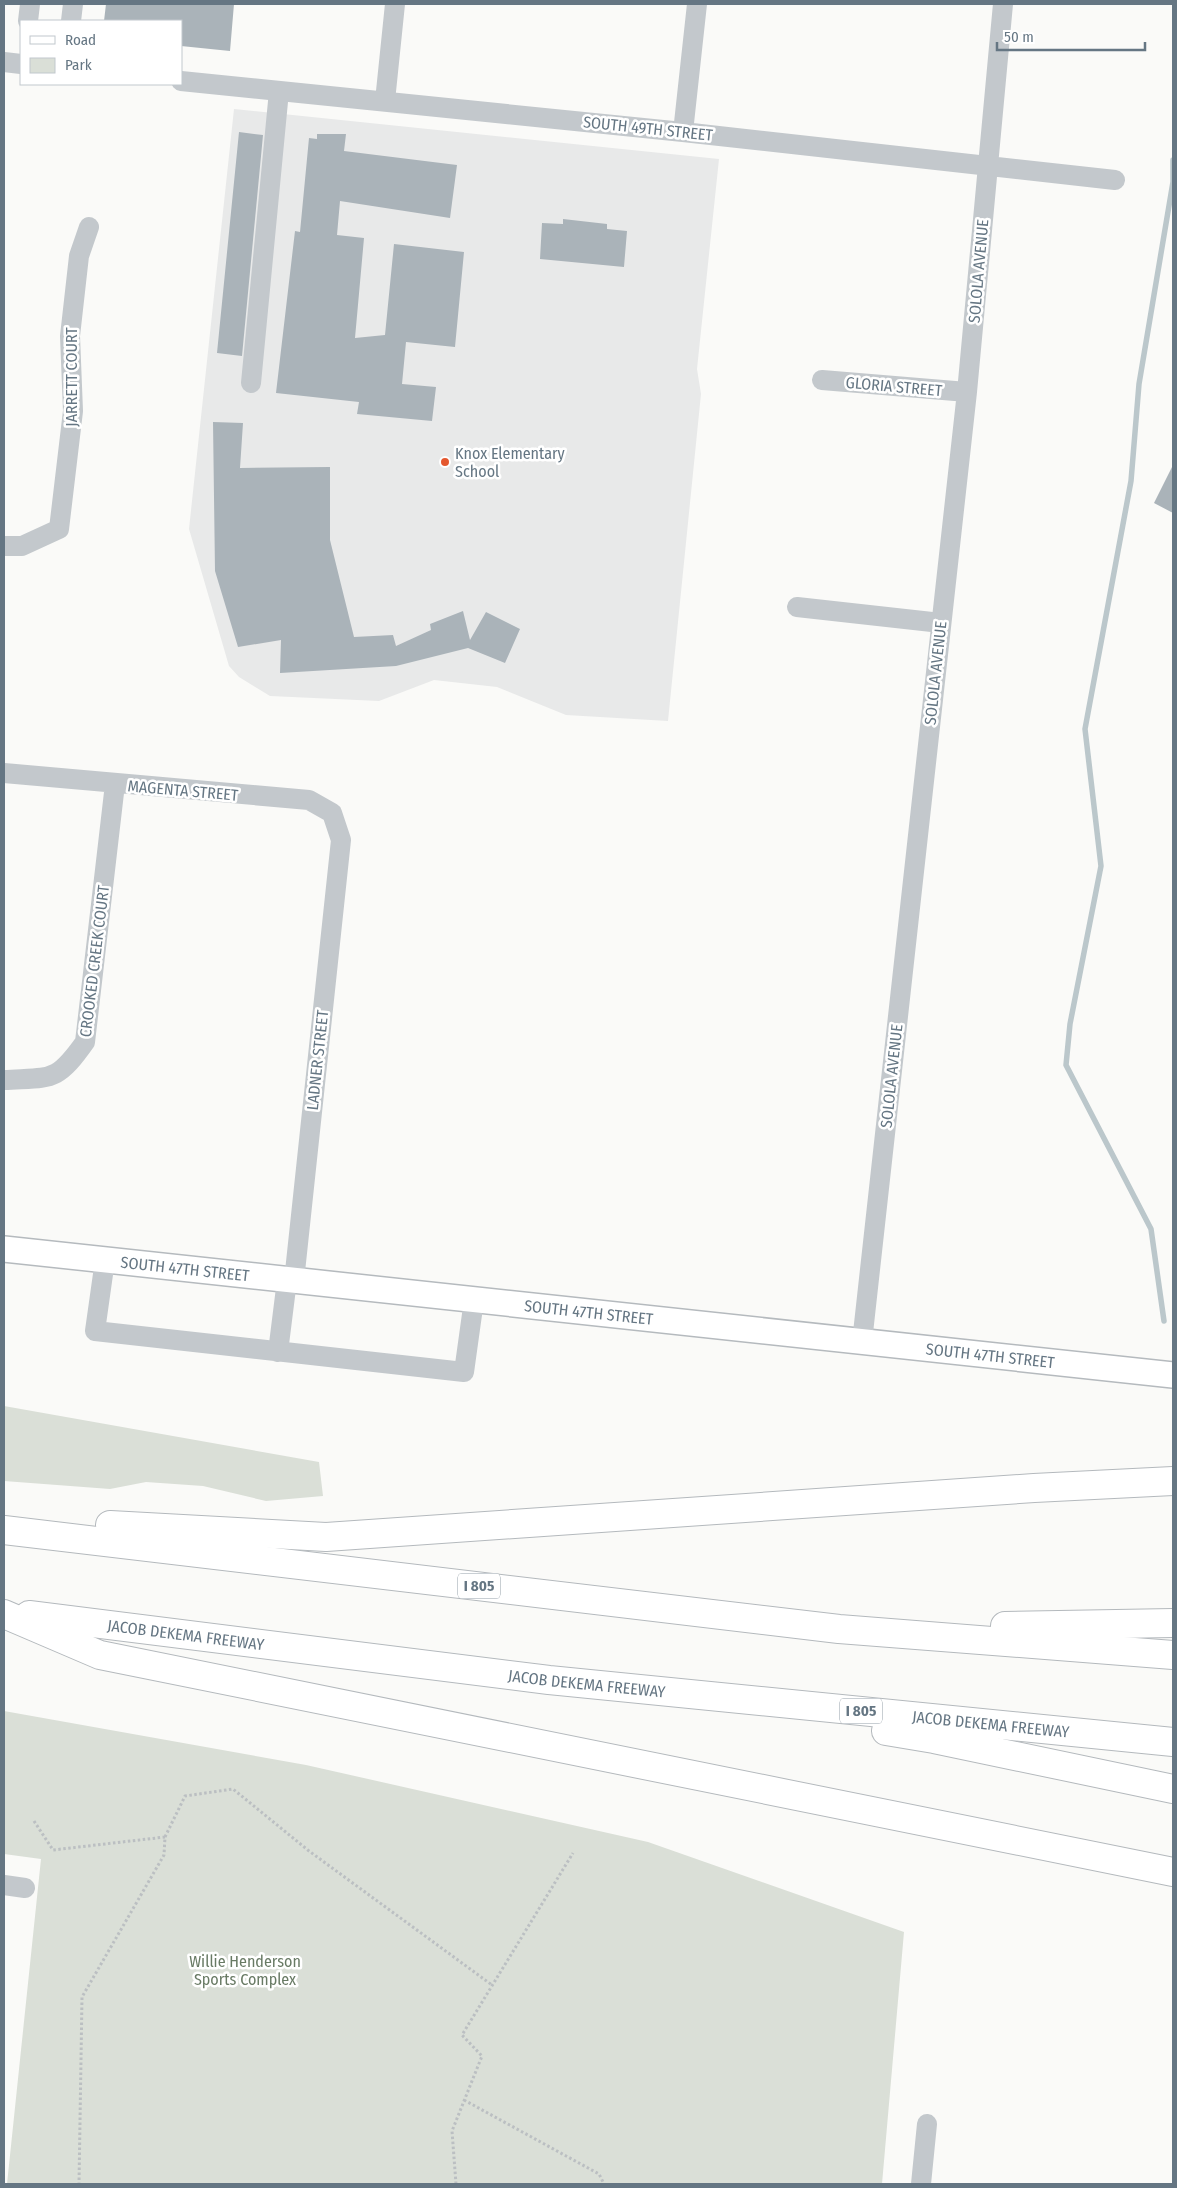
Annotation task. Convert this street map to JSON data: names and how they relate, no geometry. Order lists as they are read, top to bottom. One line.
{"streets":{"highway":["I 805","JACOB DEKEMA FREEWAY"],"main road":["SOUTH 47TH STREET"],"street":["SOUTH 49TH STREET","SOLOLA AVENUE","JARRETT COURT","GLORIA STREET","MAGENTA STREET","CROOKED CREEK COURT","LADNER STREET"]},"crossings":[["SOUTH 49TH STREET","SOLOLA AVENUE"],["SOLOLA AVENUE","GLORIA STREET"],["SOLOLA AVENUE","SOUTH 47TH STREET"],["MAGENTA STREET","CROOKED CREEK COURT"],["MAGENTA STREET","LADNER STREET"],["LADNER STREET","SOUTH 47TH STREET"]],"parks":["Willie Henderson Sports Complex"],"places":["Knox Elementary School"],"legend":["Road","Park"],"scale_bar":"50 m"}
